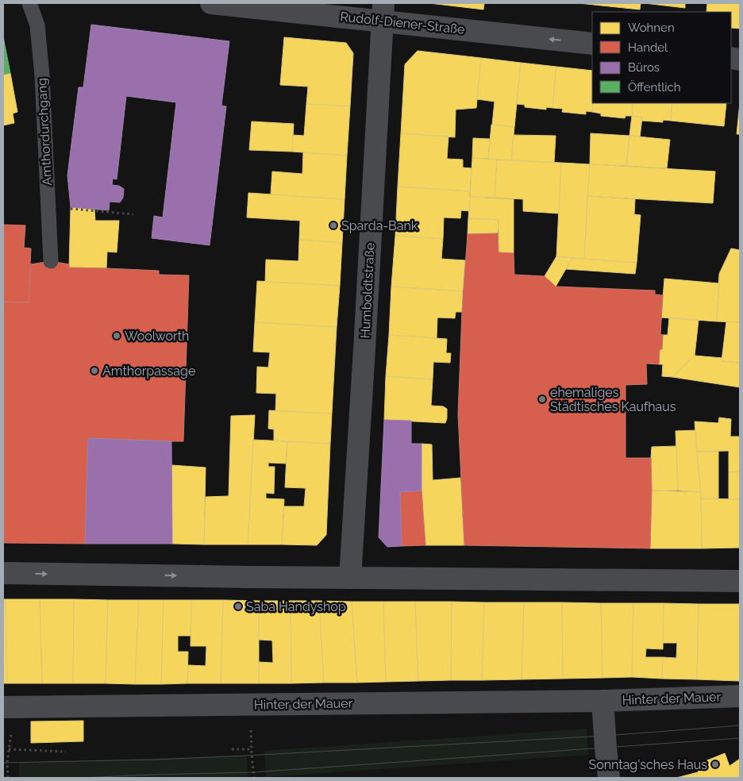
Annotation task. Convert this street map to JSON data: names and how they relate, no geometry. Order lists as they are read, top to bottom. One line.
{"streets":{"street":["Rudolf-Diener-Straße","Humboldtstraße","Hinter der Mauer"],"lane":["Amthordurchgang"]},"crossings":[["Rudolf-Diener-Straße","Humboldtstraße"]],"one_way":["Rudolf-Diener-Straße"],"places":["Sparda-Bank","Woolworth","Amthorpassage","ehemaliges Städtisches Kaufhaus","Saba Handyshop","Sonntag'sches Haus"],"legend":["Wohnen","Handel","Büros","Öffentlich"]}
